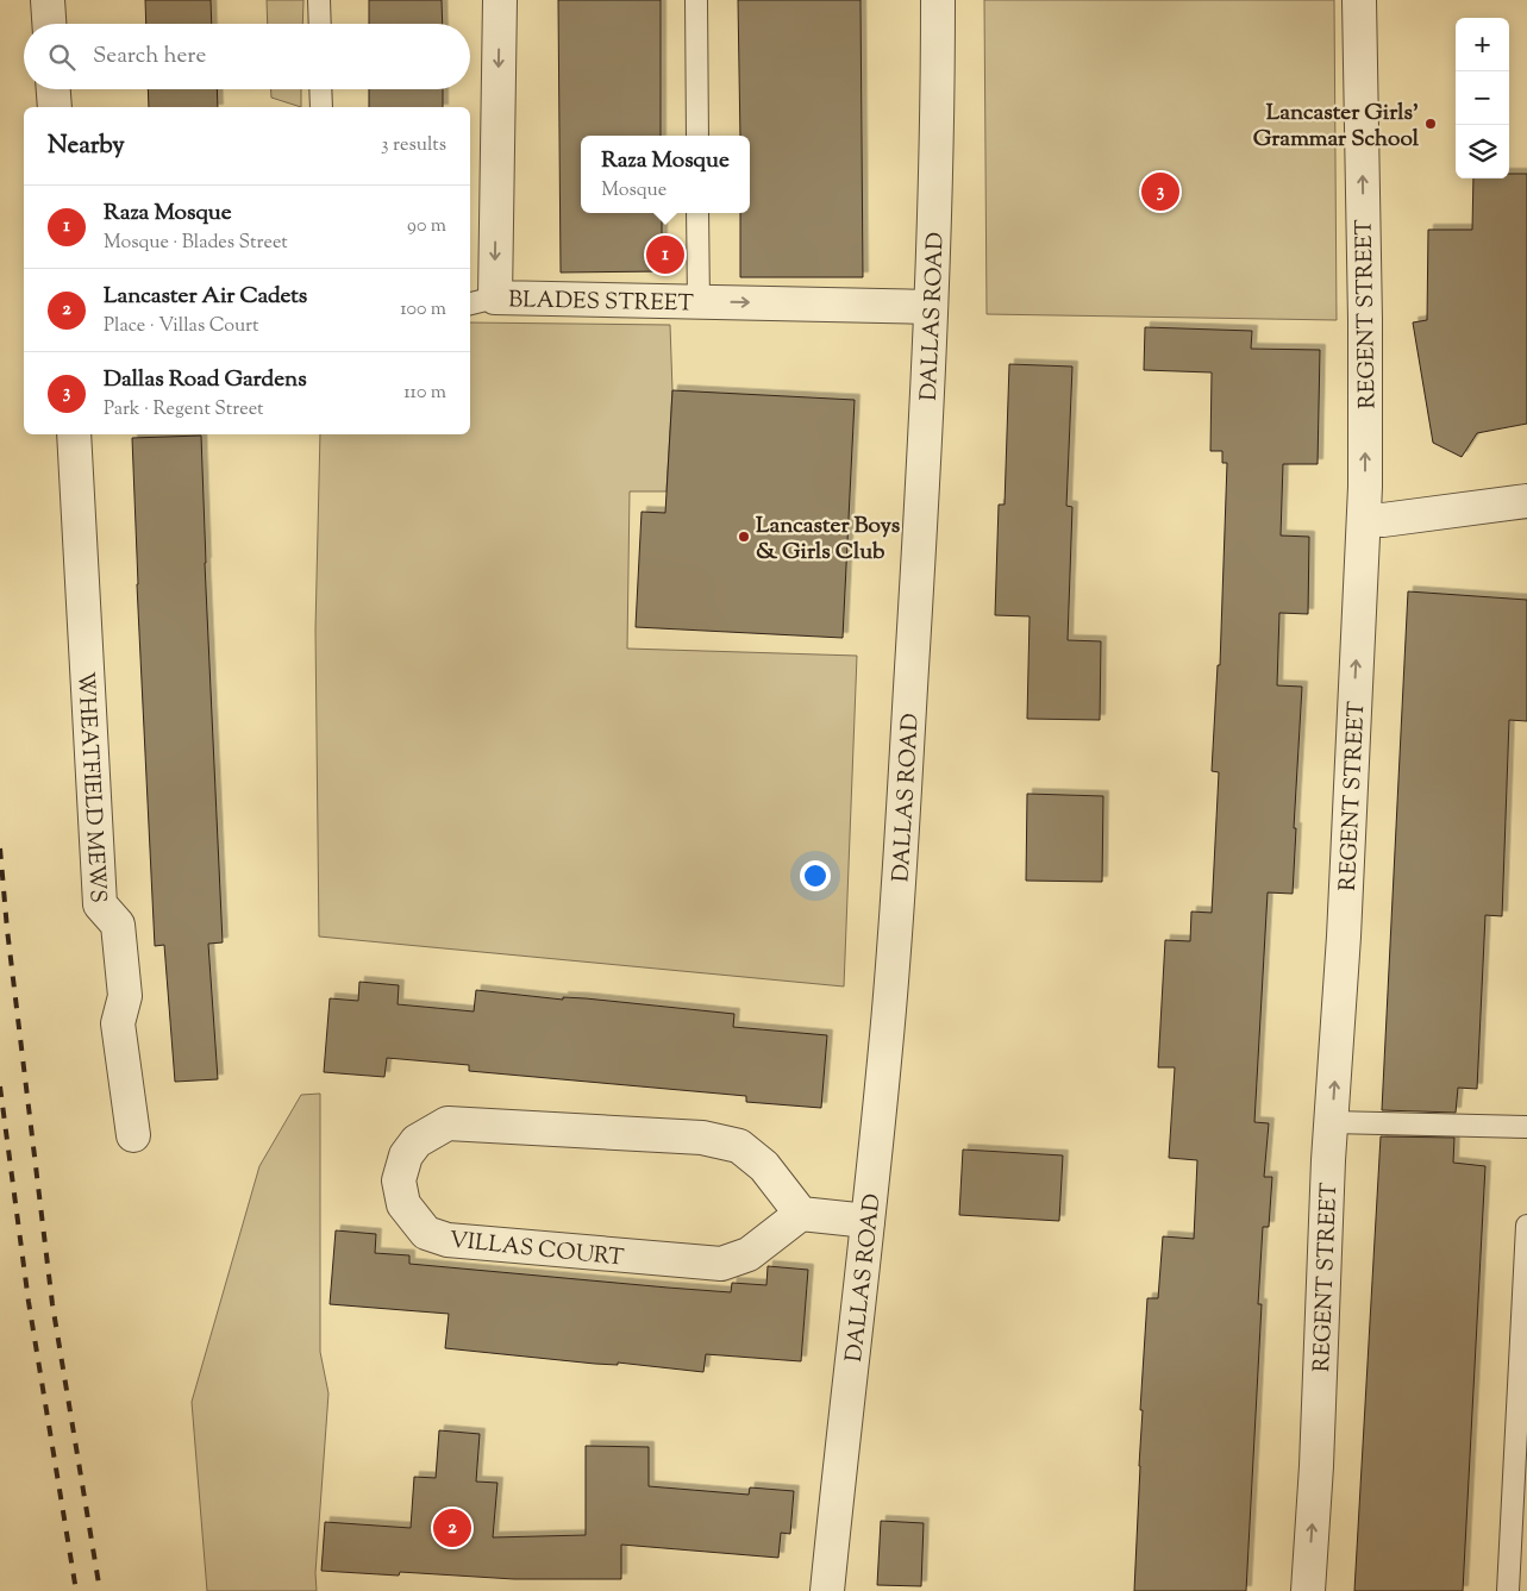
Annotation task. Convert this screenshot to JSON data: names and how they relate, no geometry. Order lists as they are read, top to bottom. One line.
{"streets":{"street":["BLADES STREET","REGENT STREET","DALLAS ROAD","WHEATFIELD MEWS","VILLAS COURT"]},"crossings":[["BLADES STREET","DALLAS ROAD"]],"one_way":["REGENT STREET"],"places":["Lancaster Girls' Grammar School","Lancaster Boys & Girls Club"],"page":{"map_buttons":["+","−"],"search":"Search here","heading":["Nearby","3 results"],"popup":["Raza Mosque","Mosque"],"pins":["3","1","2"],"list":[{"mark":"1","name":"Raza Mosque","note":"Mosque · Blades Street","value":"90 m"},{"mark":"2","name":"Lancaster Air Cadets","note":"Place · Villas Court","value":"100 m"},{"mark":"3","name":"Dallas Road Gardens","note":"Park · Regent Street","value":"110 m"}]}}
